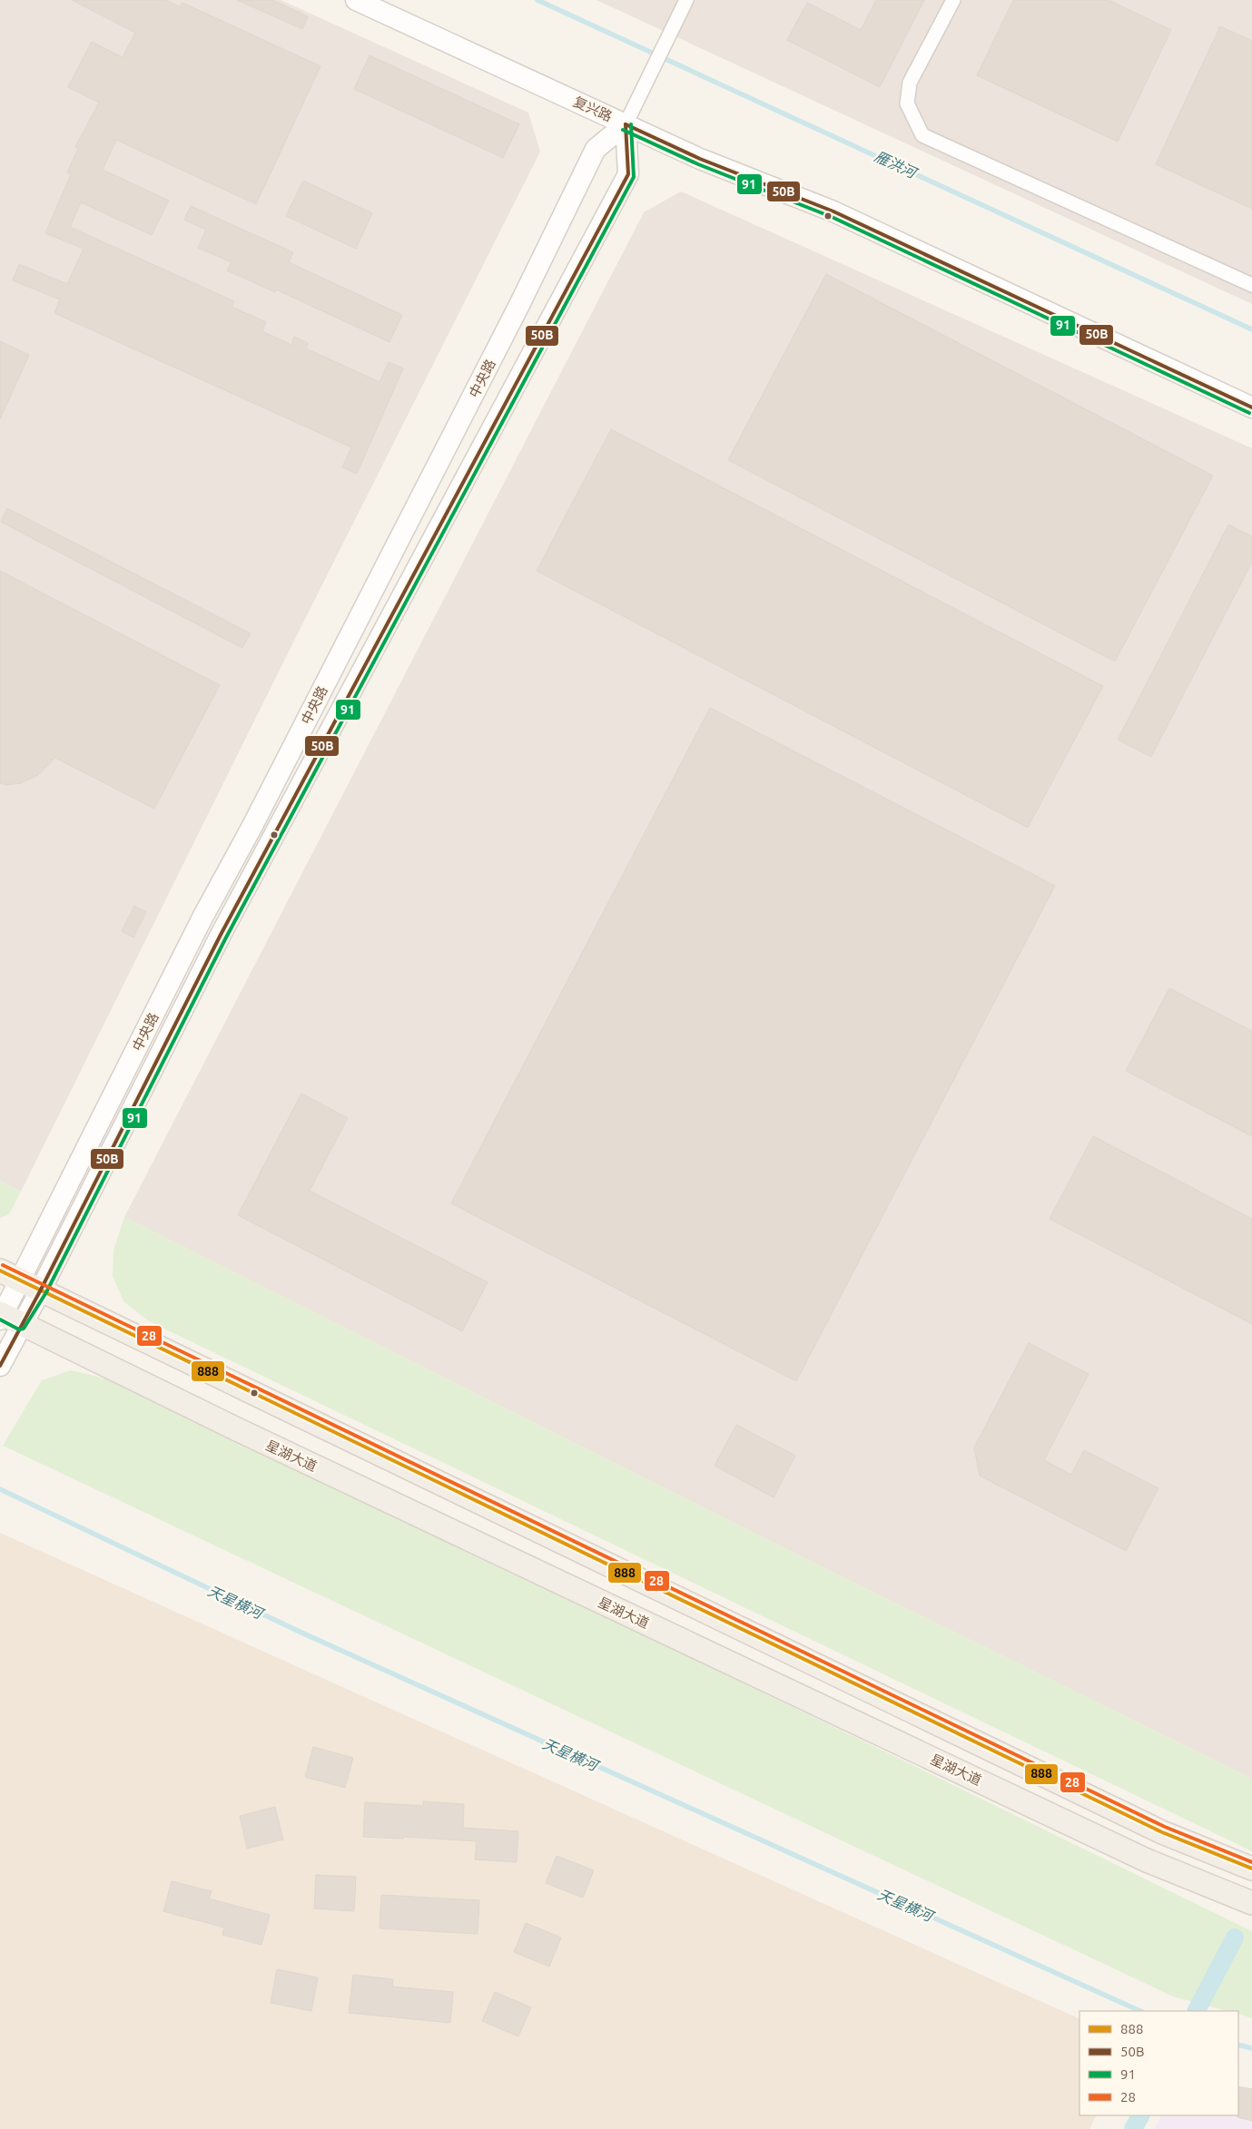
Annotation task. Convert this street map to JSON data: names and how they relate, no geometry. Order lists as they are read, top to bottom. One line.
{"streets":{"main road":["星湖大道"],"street":["复兴路","中央路"]},"crossings":[["复兴路","中央路"],["中央路","星湖大道"]],"water":["雁洪河","天星横河"],"lines":["transit line 50B","transit line 91","transit line 28","transit line 888"],"legend":["888","50B","91","28"]}
